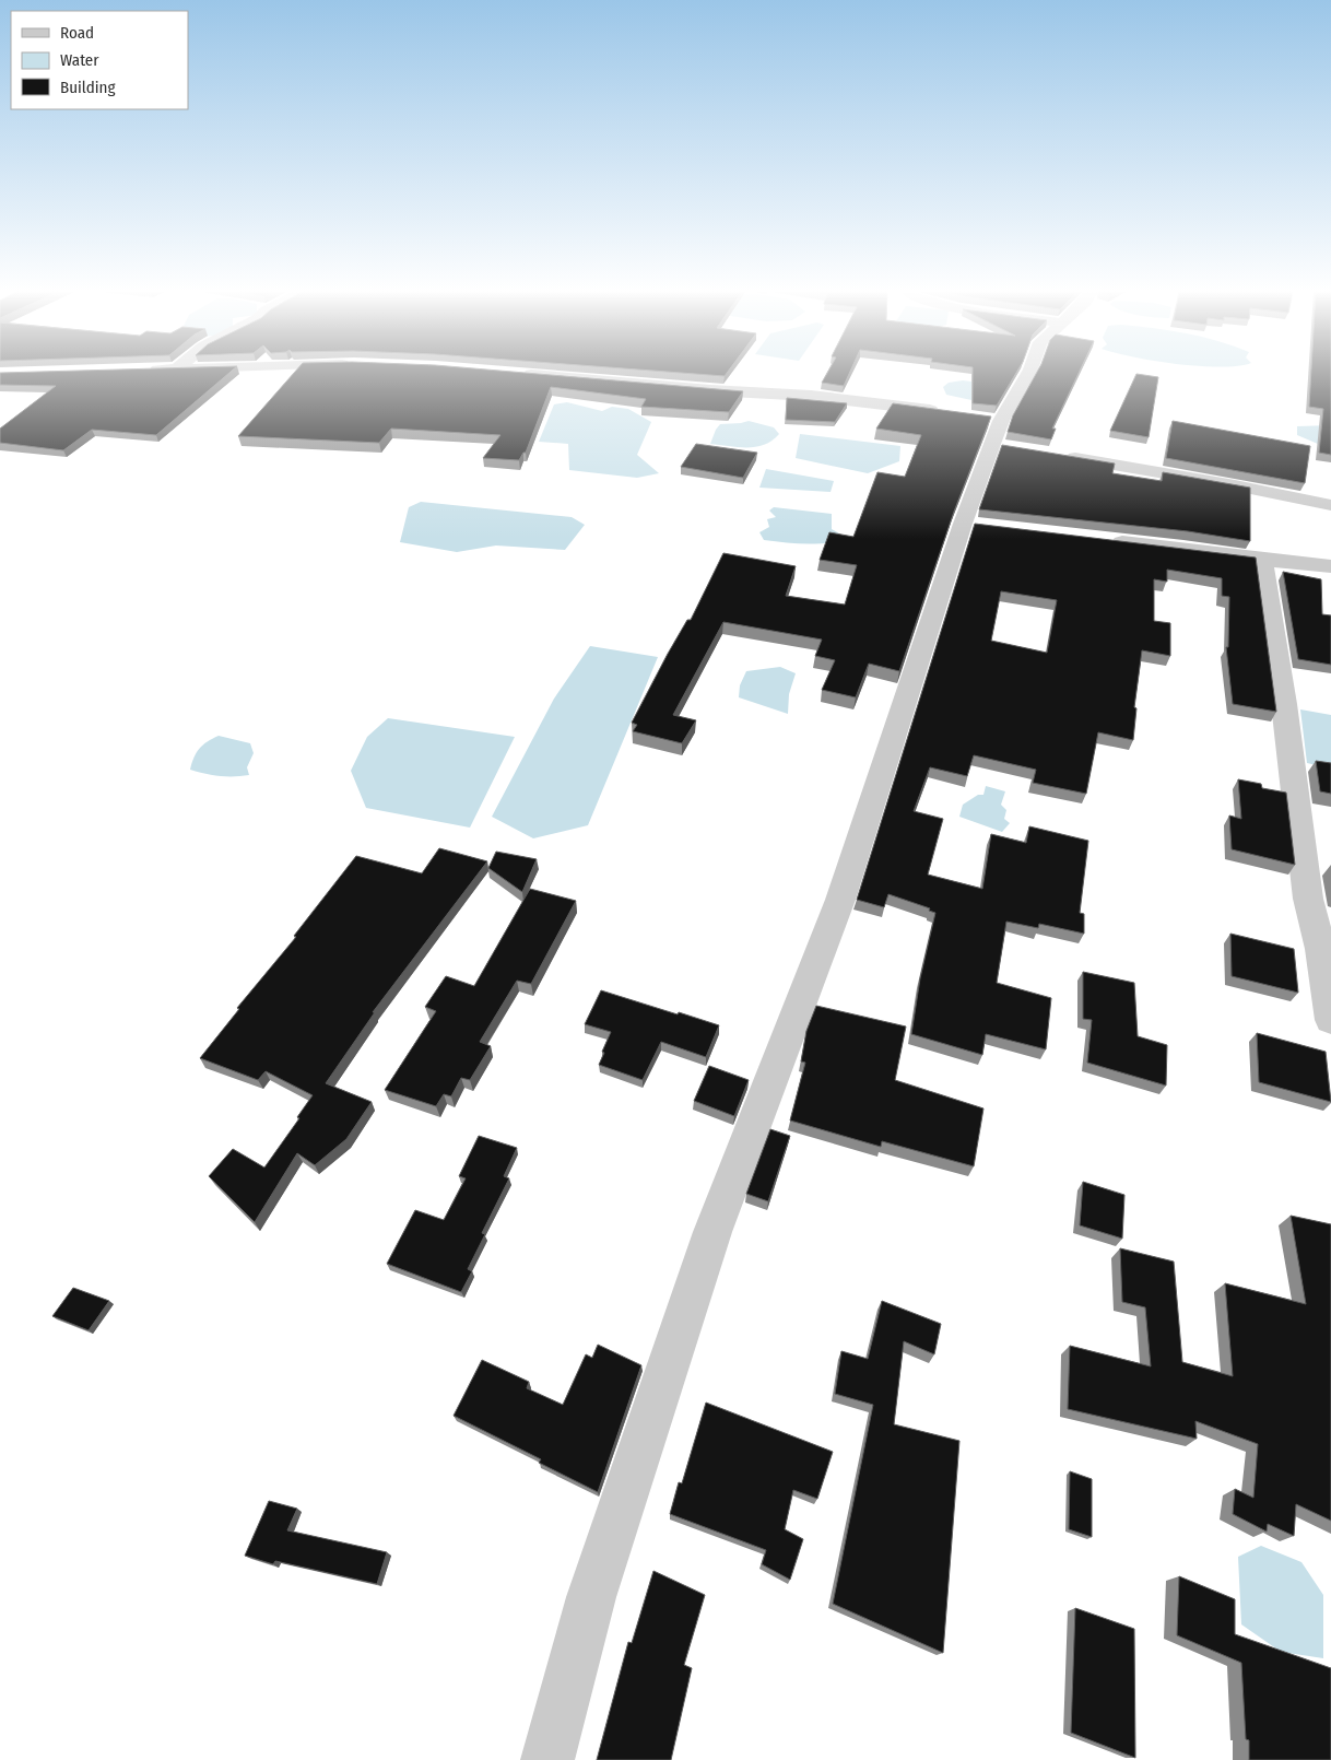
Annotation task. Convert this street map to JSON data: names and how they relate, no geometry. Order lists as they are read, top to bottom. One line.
{"legend":["Road","Water","Building"]}
